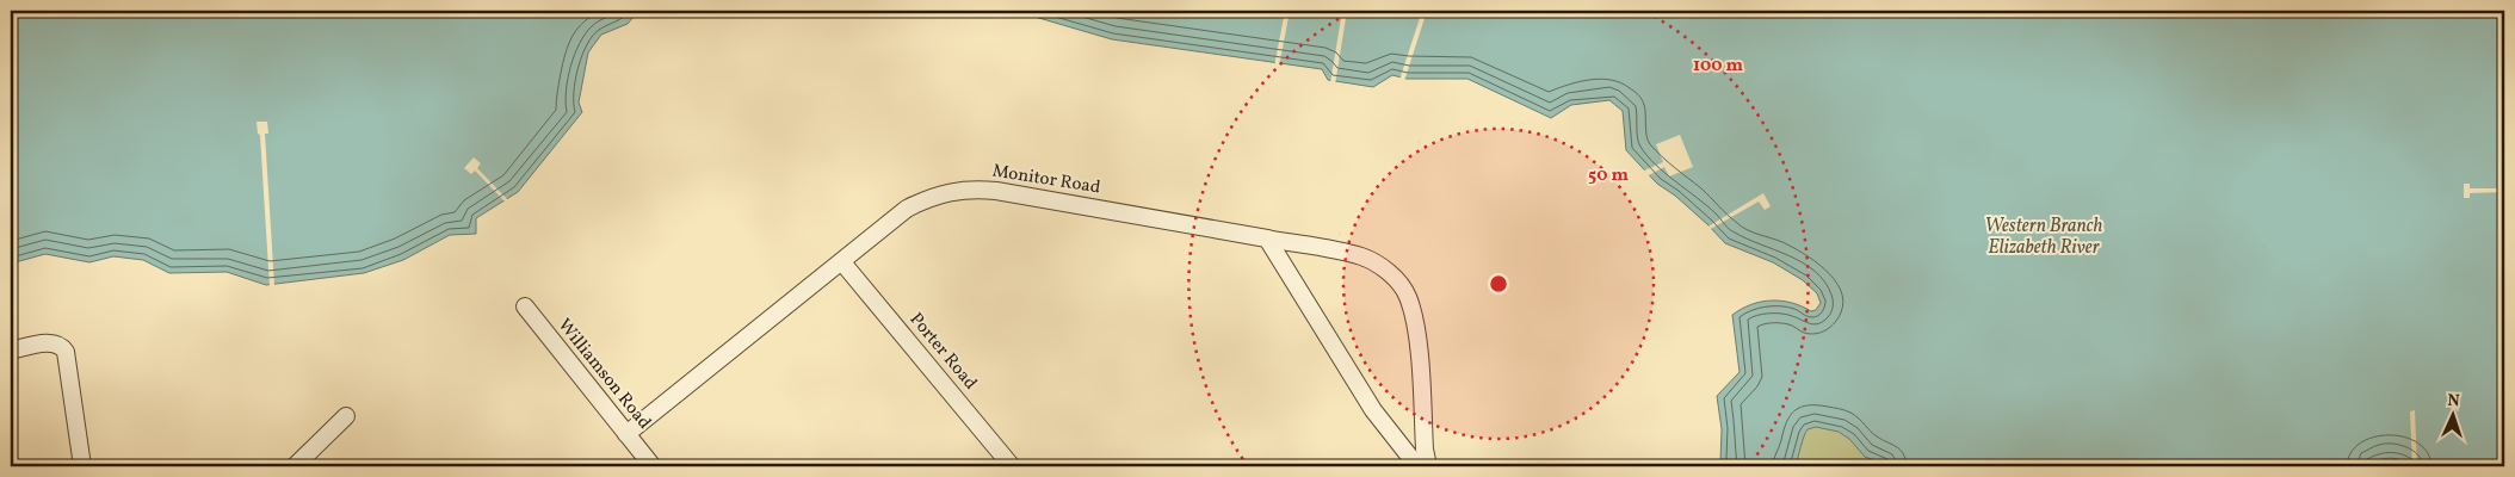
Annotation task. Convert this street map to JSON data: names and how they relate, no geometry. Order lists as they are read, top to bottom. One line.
{"streets":{"street":["Monitor Road","Porter Road","Williamson Road"]},"crossings":[["Monitor Road","Porter Road"],["Monitor Road","Williamson Road"]],"water":["Western Branch Elizabeth River"],"north":"top","rings":["100 m","50 m"]}
